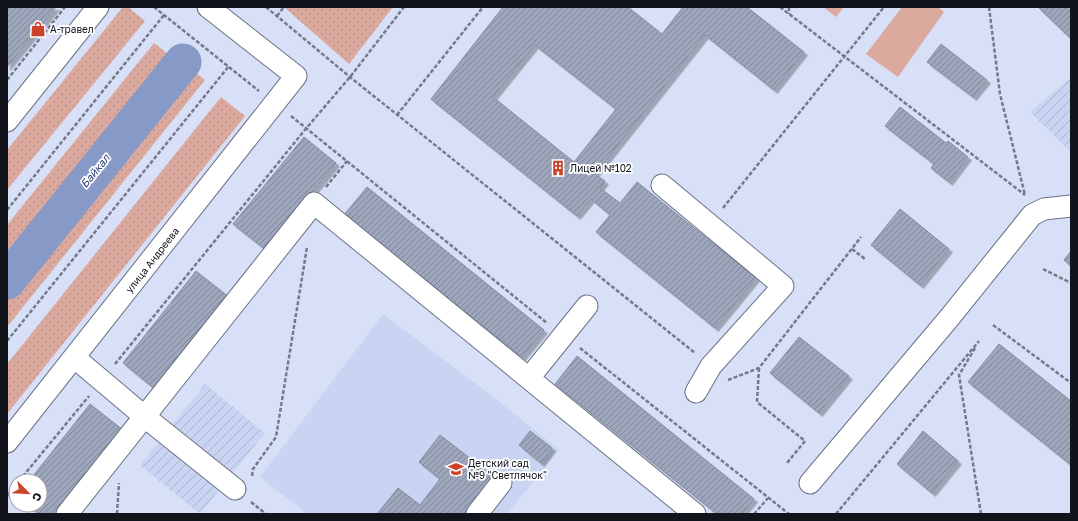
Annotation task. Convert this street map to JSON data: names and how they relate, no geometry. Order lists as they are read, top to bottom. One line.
{"streets":{"street":["улица Андреева"]},"water":["Байкал"],"places":{"shop":["А-травел"],"building":["Лицей №102"],"school or university":["Детский сад №9 \"Светлячок\""]},"north":"bottom right"}
